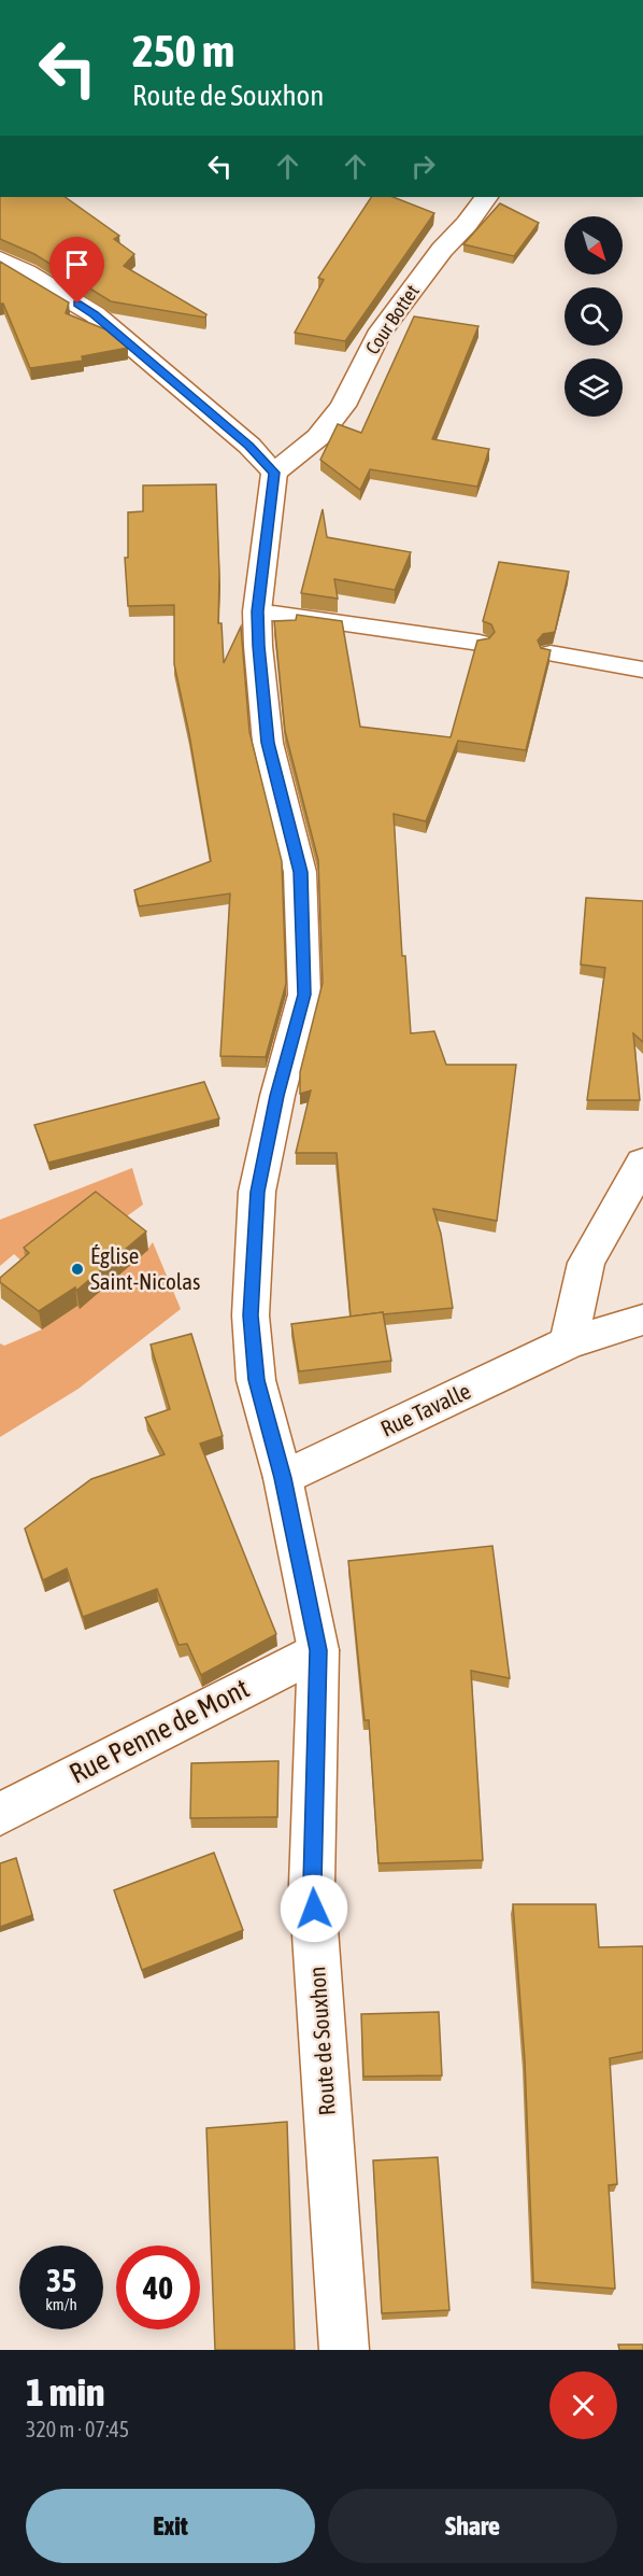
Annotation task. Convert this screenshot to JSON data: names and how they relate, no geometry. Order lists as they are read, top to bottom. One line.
{"streets":{"street":["Cour Bottet","Rue Tavalle","Rue Penne de Mont","Route de Souxhon"]},"crossings":[["Cour Bottet","Route de Souxhon"],["Rue Tavalle","Route de Souxhon"],["Rue Penne de Mont","Route de Souxhon"]],"places":["Église Saint-Nicolas"],"north":"bottom right","page":{"turn":["250 m","Route de Souxhon"],"speed":"35 km/h","limit":"40","heading":["1 min","320 m · 07:45"],"buttons":["Exit","Share"]}}
